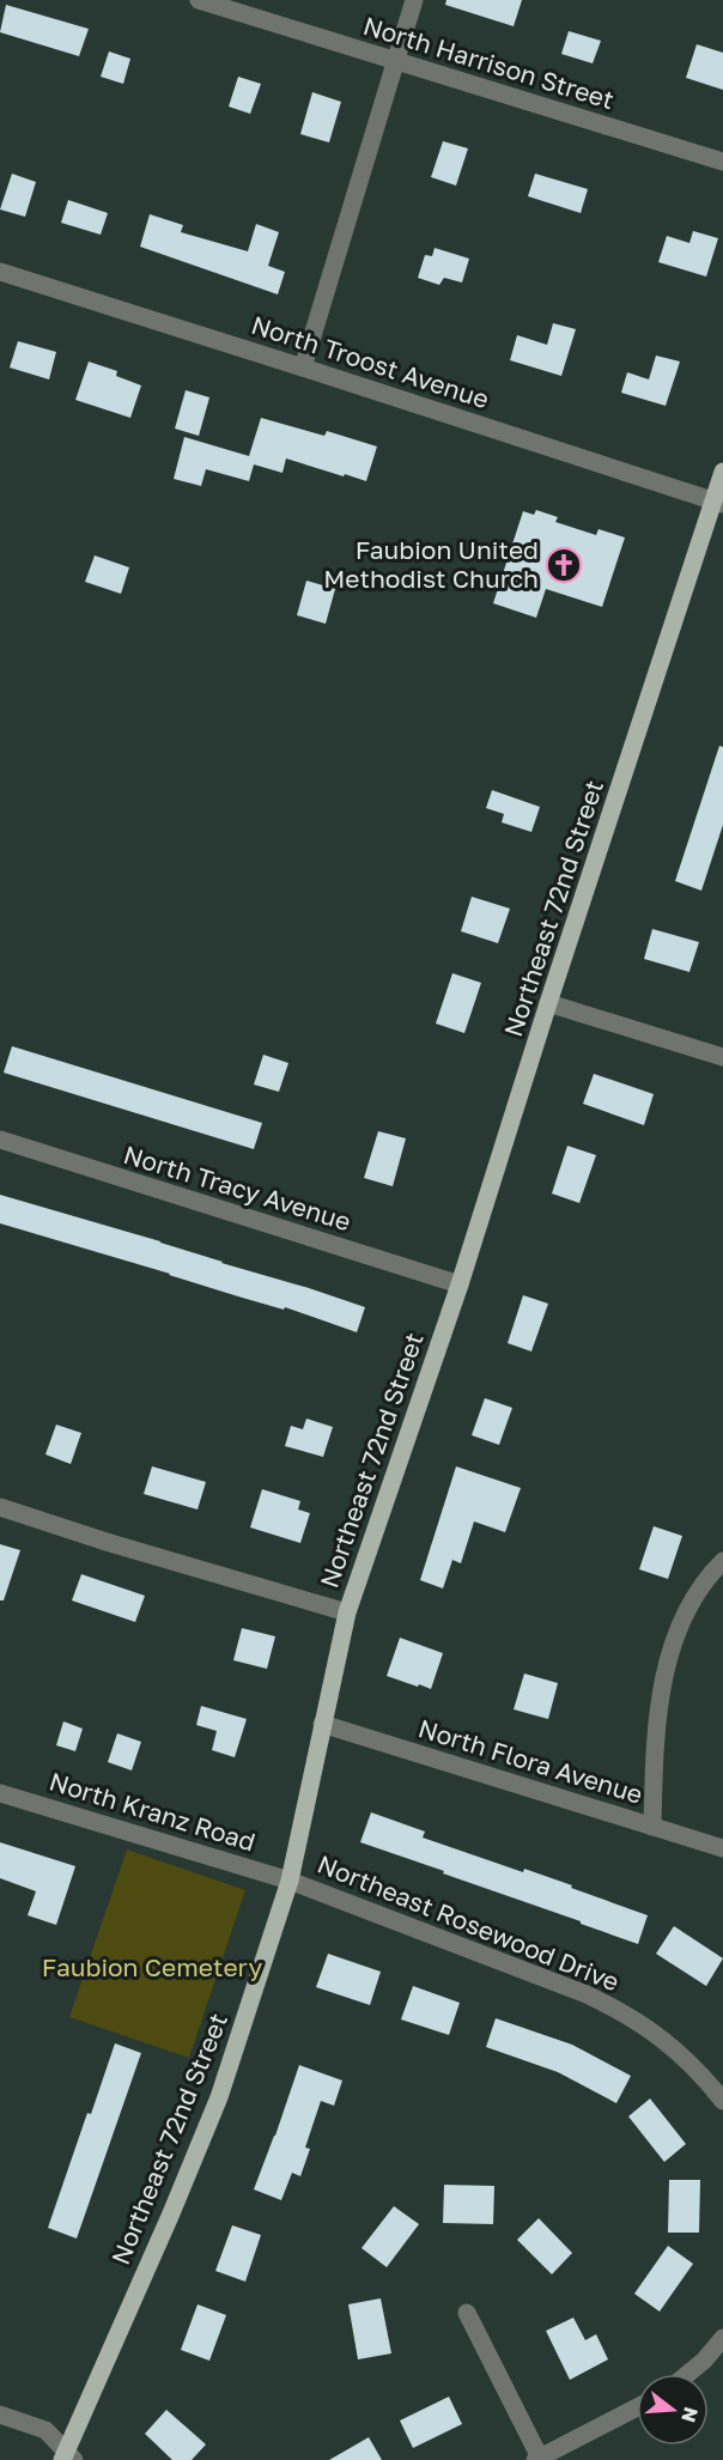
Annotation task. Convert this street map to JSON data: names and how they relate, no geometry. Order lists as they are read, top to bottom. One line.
{"streets":{"main road":["Northeast 72nd Street"],"street":["North Harrison Street","North Troost Avenue","North Tracy Avenue","North Flora Avenue","North Kranz Road","Northeast Rosewood Drive"]},"crossings":[["North Troost Avenue","Northeast 72nd Street"],["Northeast 72nd Street","North Tracy Avenue"],["Northeast 72nd Street","North Flora Avenue"],["Northeast 72nd Street","North Kranz Road"],["Northeast 72nd Street","Northeast Rosewood Drive"],["North Kranz Road","Northeast Rosewood Drive"]],"parks":["Faubion Cemetery"],"places":{"church":["Faubion United Methodist Church"]},"north":"right"}
